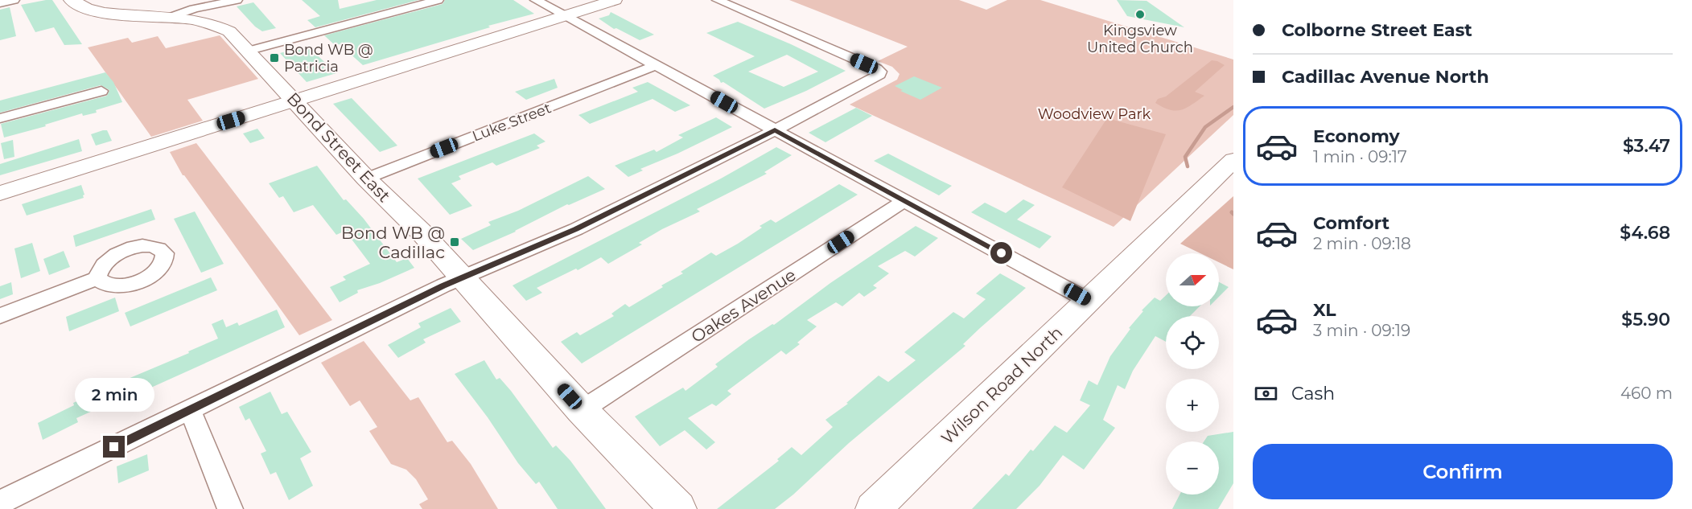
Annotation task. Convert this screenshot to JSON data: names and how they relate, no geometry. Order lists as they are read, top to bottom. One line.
{"streets":{"main road":["Bond Street East"],"street":["Luke Street","Oakes Avenue","Wilson Road North"]},"crossings":[["Luke Street","Bond Street East"],["Bond Street East","Oakes Avenue"]],"parks":["Woodview Park"],"places":{"other":["Kingsview United Church"],"transit":["Bond WB @ Patricia","Bond WB @ Cadillac"]},"north":"right","page":{"banner":["Colborne Street East","Cadillac Avenue North"],"list":[{"name":"Economy","note":"1 min · 09:17","value":"$3.47"},{"name":"Comfort","note":"2 min · 09:18","value":"$4.68"},{"name":"XL","note":"3 min · 09:19","value":"$5.90"}],"map_buttons":["+","−"],"pay":["Cash","460 m"],"bubble":"2 min","buttons":"Confirm"}}
